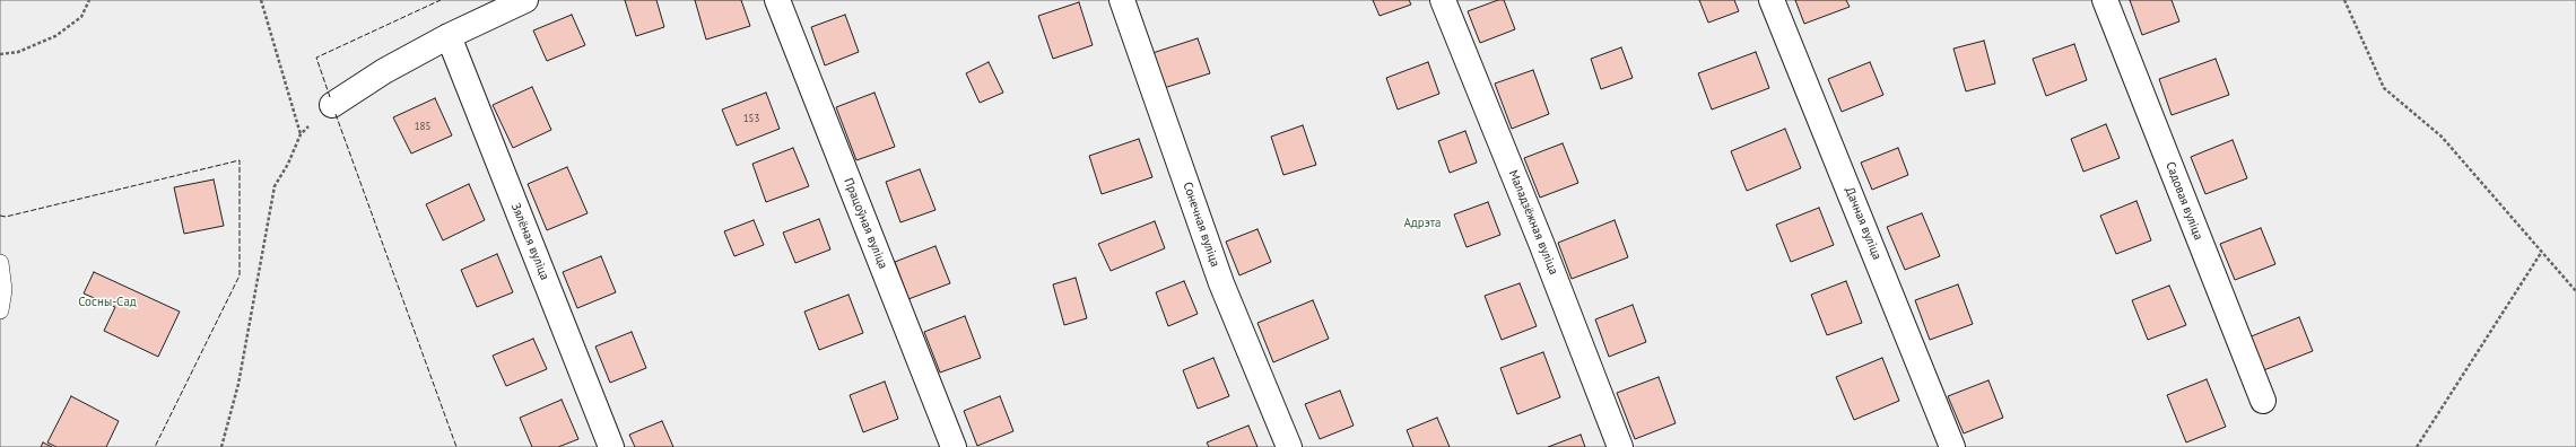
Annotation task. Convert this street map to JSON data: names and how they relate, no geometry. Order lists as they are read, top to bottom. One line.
{"streets":{"street":["Садовая вуліца","Маладзёжная вуліца","Працоўная вуліца","Дачная вуліца","Сонечная вуліца","Зялёная вуліца"]},"parks":["Адрэта","Сосны-Сад"],"house_numbers":["153","185"]}
